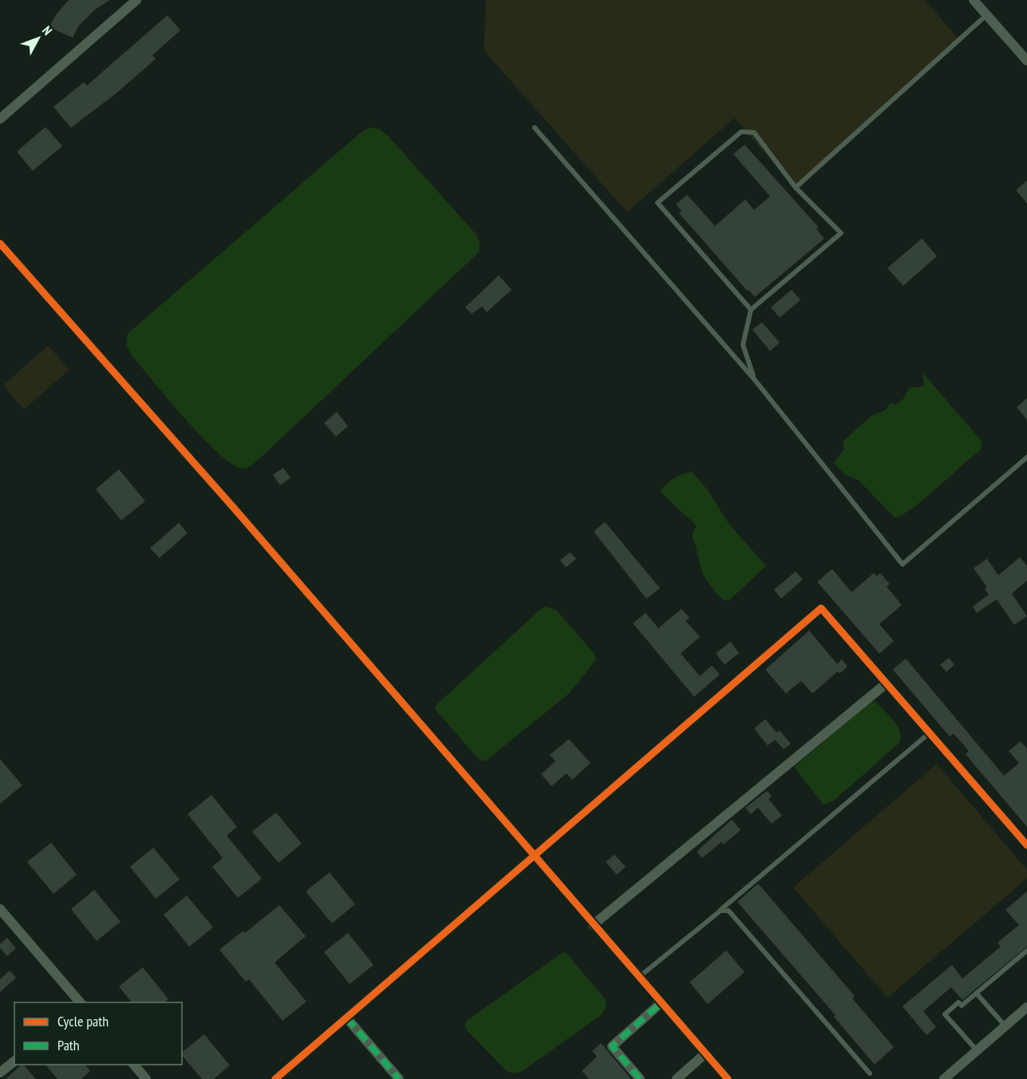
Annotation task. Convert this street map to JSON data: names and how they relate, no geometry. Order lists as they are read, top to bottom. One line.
{"legend":["Cycle path","Path"],"north":"top right"}
